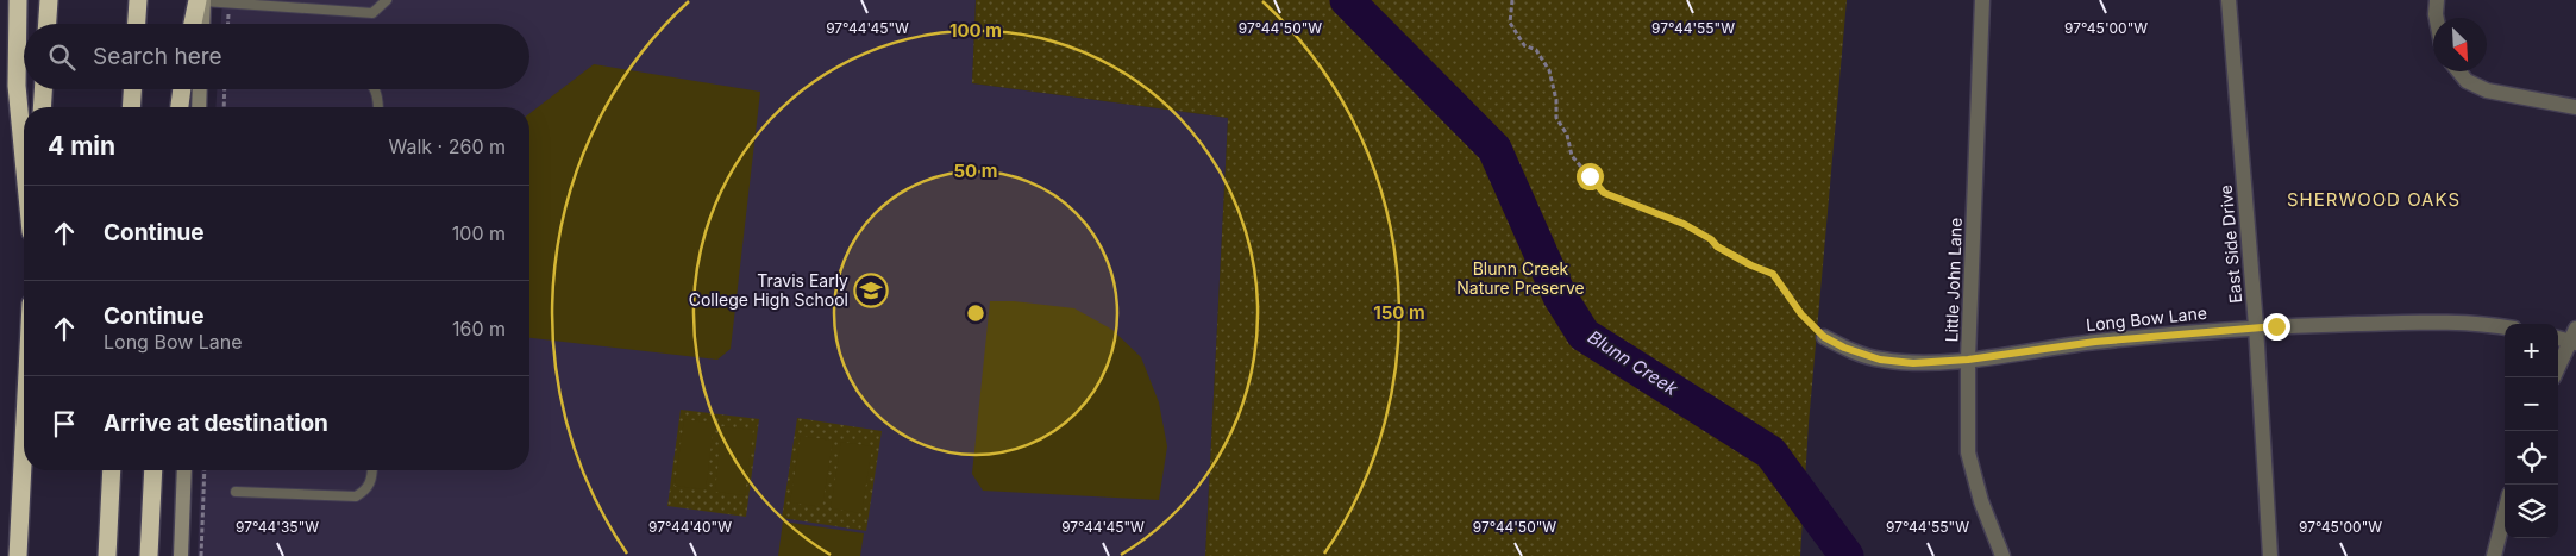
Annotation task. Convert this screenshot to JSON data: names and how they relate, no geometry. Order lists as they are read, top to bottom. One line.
{"streets":{"street":["East Side Drive","Little John Lane","Long Bow Lane"]},"crossings":[["East Side Drive","Long Bow Lane"],["Little John Lane","Long Bow Lane"]],"districts":["SHERWOOD OAKS"],"water":["Blunn Creek"],"parks":["Blunn Creek Nature Preserve"],"places":{"school or university":["Travis Early College High School"]},"north":"bottom right","page":{"search":"Search here","heading":["4 min","Walk · 260 m"],"list":[["Continue","100 m"],["Continue","Long Bow Lane","160 m"],"Arrive at destination"],"map_buttons":["+","−"]},"coordinates":["97°44'45\"W","97°44'50\"W","97°45'00\"W","97°44'55\"W","97°44'35\"W","97°44'40\"W"],"rings":["100 m","50 m","150 m"]}
